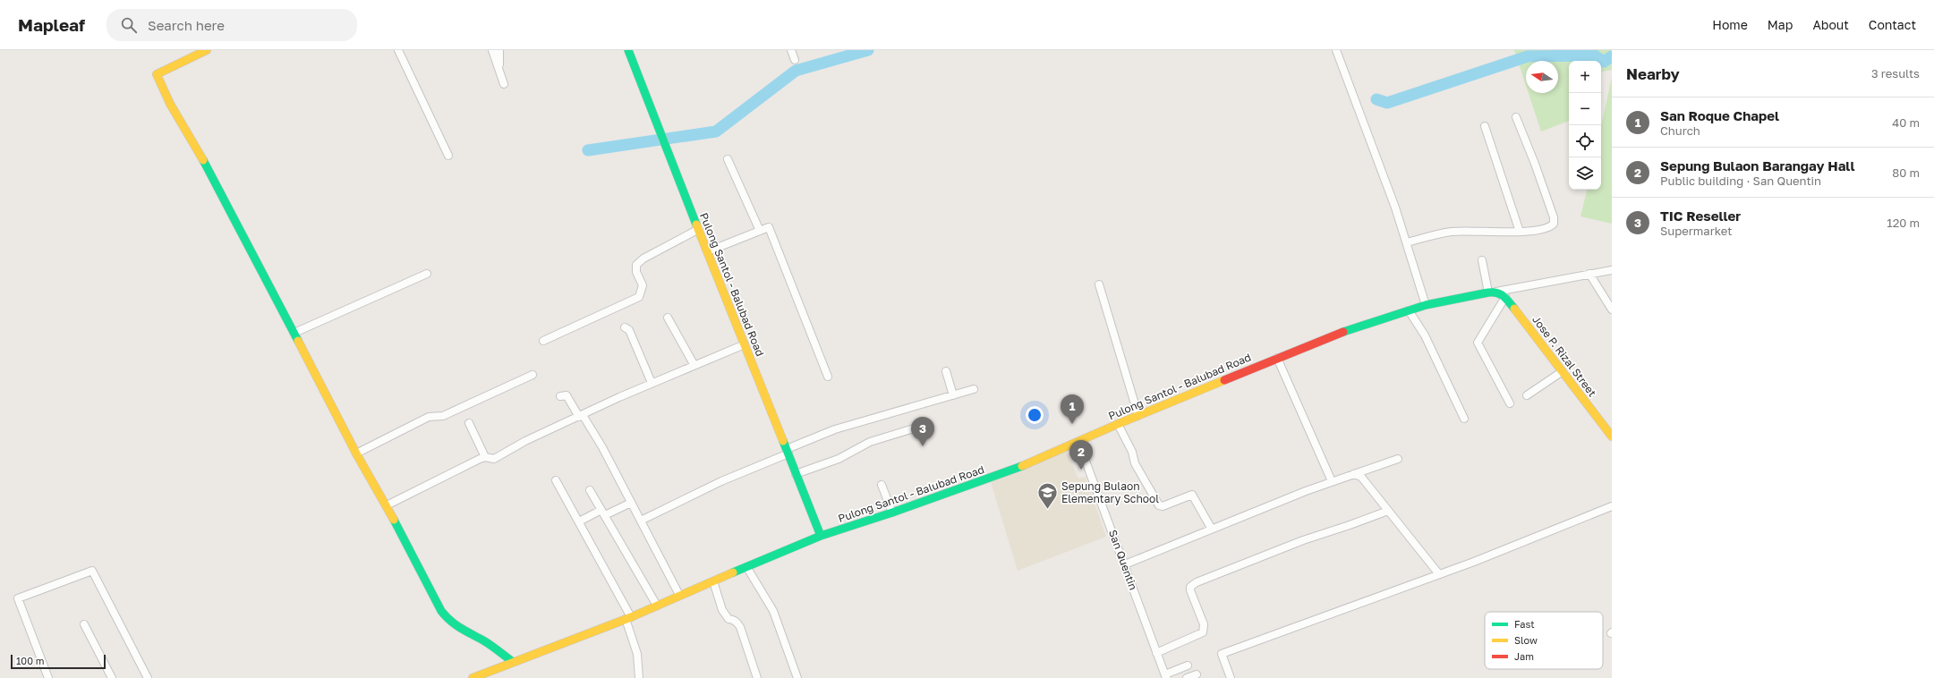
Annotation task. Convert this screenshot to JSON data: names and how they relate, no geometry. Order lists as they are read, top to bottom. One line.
{"streets":{"street":["Pulong Santol - Balubad Road","Jose P. Rizal Street","San Quentin"]},"crossings":[["Pulong Santol - Balubad Road","Jose P. Rizal Street"],["Pulong Santol - Balubad Road","San Quentin"]],"places":{"school or university":["Sepung Bulaon Elementary School"]},"legend":["Fast","Slow","Jam"],"scale_bar":"100 m","north":"left","page":{"header":"Mapleaf","search":"Search here","nav":["Home","Map","About","Contact"],"heading":["Nearby","3 results"],"map_buttons":["+","−"],"list":[{"mark":"1","name":"San Roque Chapel","note":"Church","value":"40 m"},{"mark":"2","name":"Sepung Bulaon Barangay Hall","note":"Public building · San Quentin","value":"80 m"},{"mark":"3","name":"TIC Reseller","note":"Supermarket","value":"120 m"}],"pins":["1","3","2"],"scale":"100 m"}}
